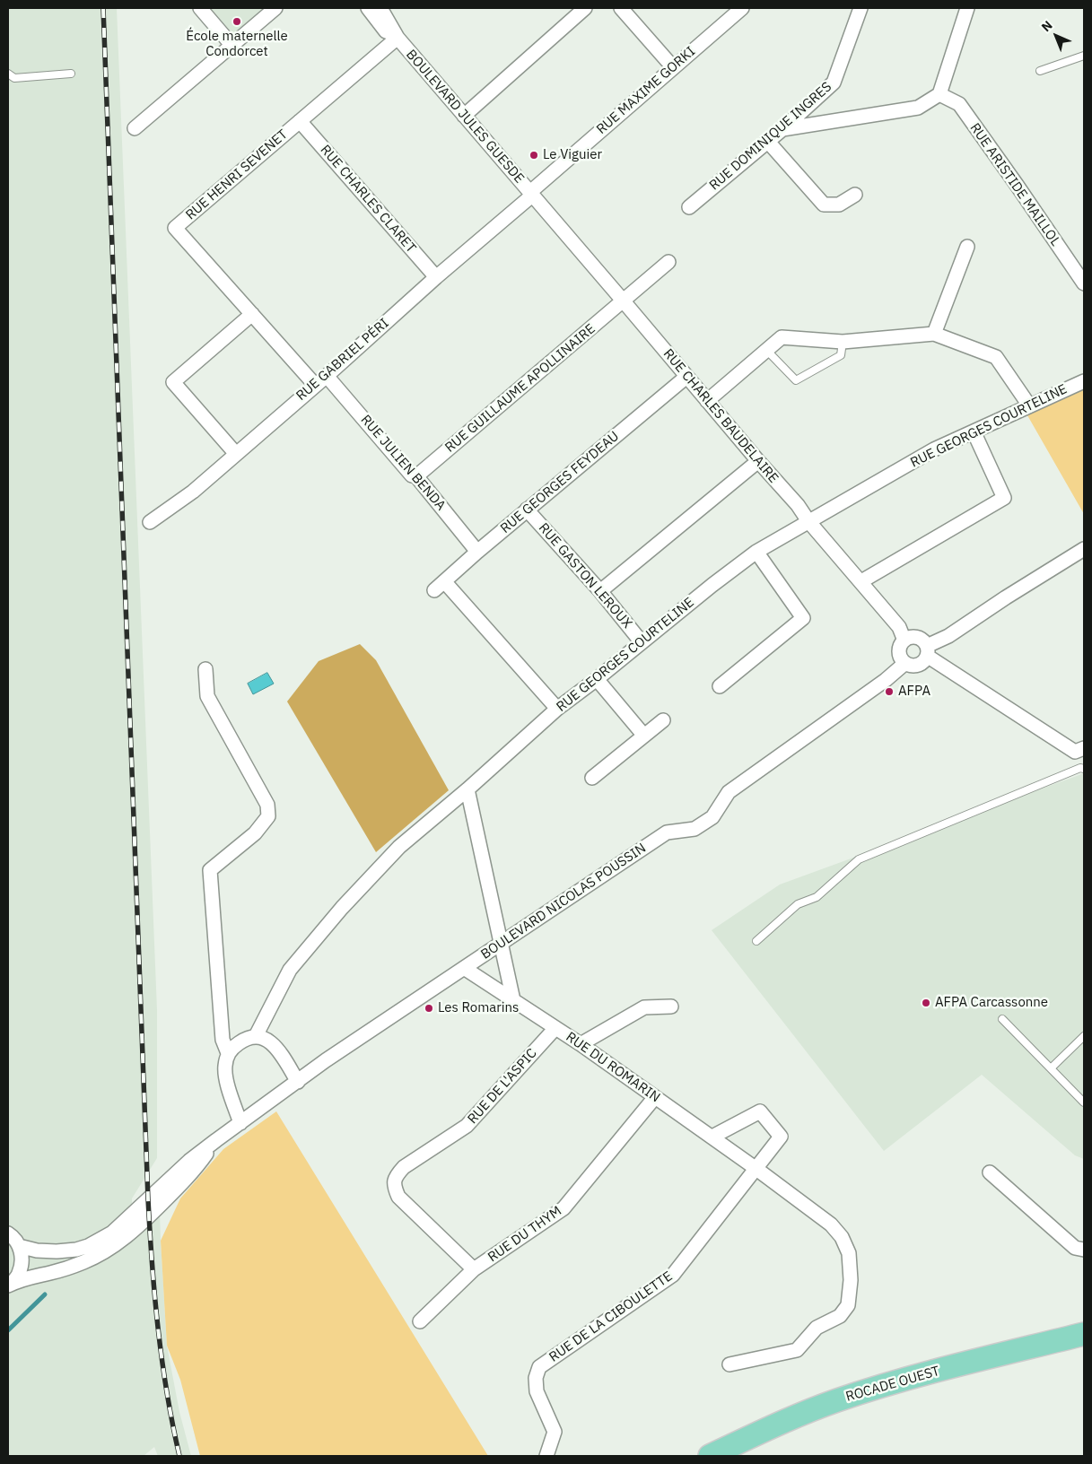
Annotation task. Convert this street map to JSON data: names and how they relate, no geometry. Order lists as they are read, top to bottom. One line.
{"streets":{"main road":["ROCADE OUEST"],"street":["RUE MAXIME GORKI","BOULEVARD JULES GUESDE","RUE DOMINIQUE INGRES","RUE HENRI SEVENET","RUE ARISTIDE MAILLOL","RUE CHARLES CLARET","RUE GABRIEL PÉRI","RUE GUILLAUME APOLLINAIRE","RUE CHARLES BAUDELAIRE","RUE GEORGES COURTELINE","RUE JULIEN BENDA","RUE GEORGES FEYDEAU","RUE GASTON LEROUX","BOULEVARD NICOLAS POUSSIN","RUE DU ROMARIN","RUE DE L'ASPIC","RUE DU THYM","RUE DE LA CIBOULETTE"]},"crossings":[["RUE MAXIME GORKI","BOULEVARD JULES GUESDE"],["RUE MAXIME GORKI","RUE GABRIEL PÉRI"],["RUE MAXIME GORKI","RUE CHARLES BAUDELAIRE"],["BOULEVARD JULES GUESDE","RUE HENRI SEVENET"],["BOULEVARD JULES GUESDE","RUE GABRIEL PÉRI"],["BOULEVARD JULES GUESDE","RUE CHARLES BAUDELAIRE"],["RUE HENRI SEVENET","RUE CHARLES CLARET"],["RUE HENRI SEVENET","RUE GABRIEL PÉRI"],["RUE CHARLES CLARET","RUE GABRIEL PÉRI"],["RUE GABRIEL PÉRI","RUE CHARLES BAUDELAIRE"],["RUE GABRIEL PÉRI","RUE JULIEN BENDA"],["RUE GUILLAUME APOLLINAIRE","RUE CHARLES BAUDELAIRE"],["RUE GUILLAUME APOLLINAIRE","RUE JULIEN BENDA"],["RUE CHARLES BAUDELAIRE","RUE GEORGES COURTELINE"],["RUE CHARLES BAUDELAIRE","RUE GEORGES FEYDEAU"],["RUE CHARLES BAUDELAIRE","BOULEVARD NICOLAS POUSSIN"],["RUE GEORGES COURTELINE","RUE GASTON LEROUX"],["RUE JULIEN BENDA","RUE GEORGES FEYDEAU"],["RUE GEORGES FEYDEAU","RUE GASTON LEROUX"],["BOULEVARD NICOLAS POUSSIN","RUE DU ROMARIN"],["RUE DU ROMARIN","RUE DE L'ASPIC"],["RUE DU ROMARIN","RUE DU THYM"],["RUE DU ROMARIN","RUE DE LA CIBOULETTE"],["RUE DE L'ASPIC","RUE DU THYM"]],"places":["École maternelle Condorcet","Le Viguier","AFPA","AFPA Carcassonne","Les Romarins"],"north":"top left"}
